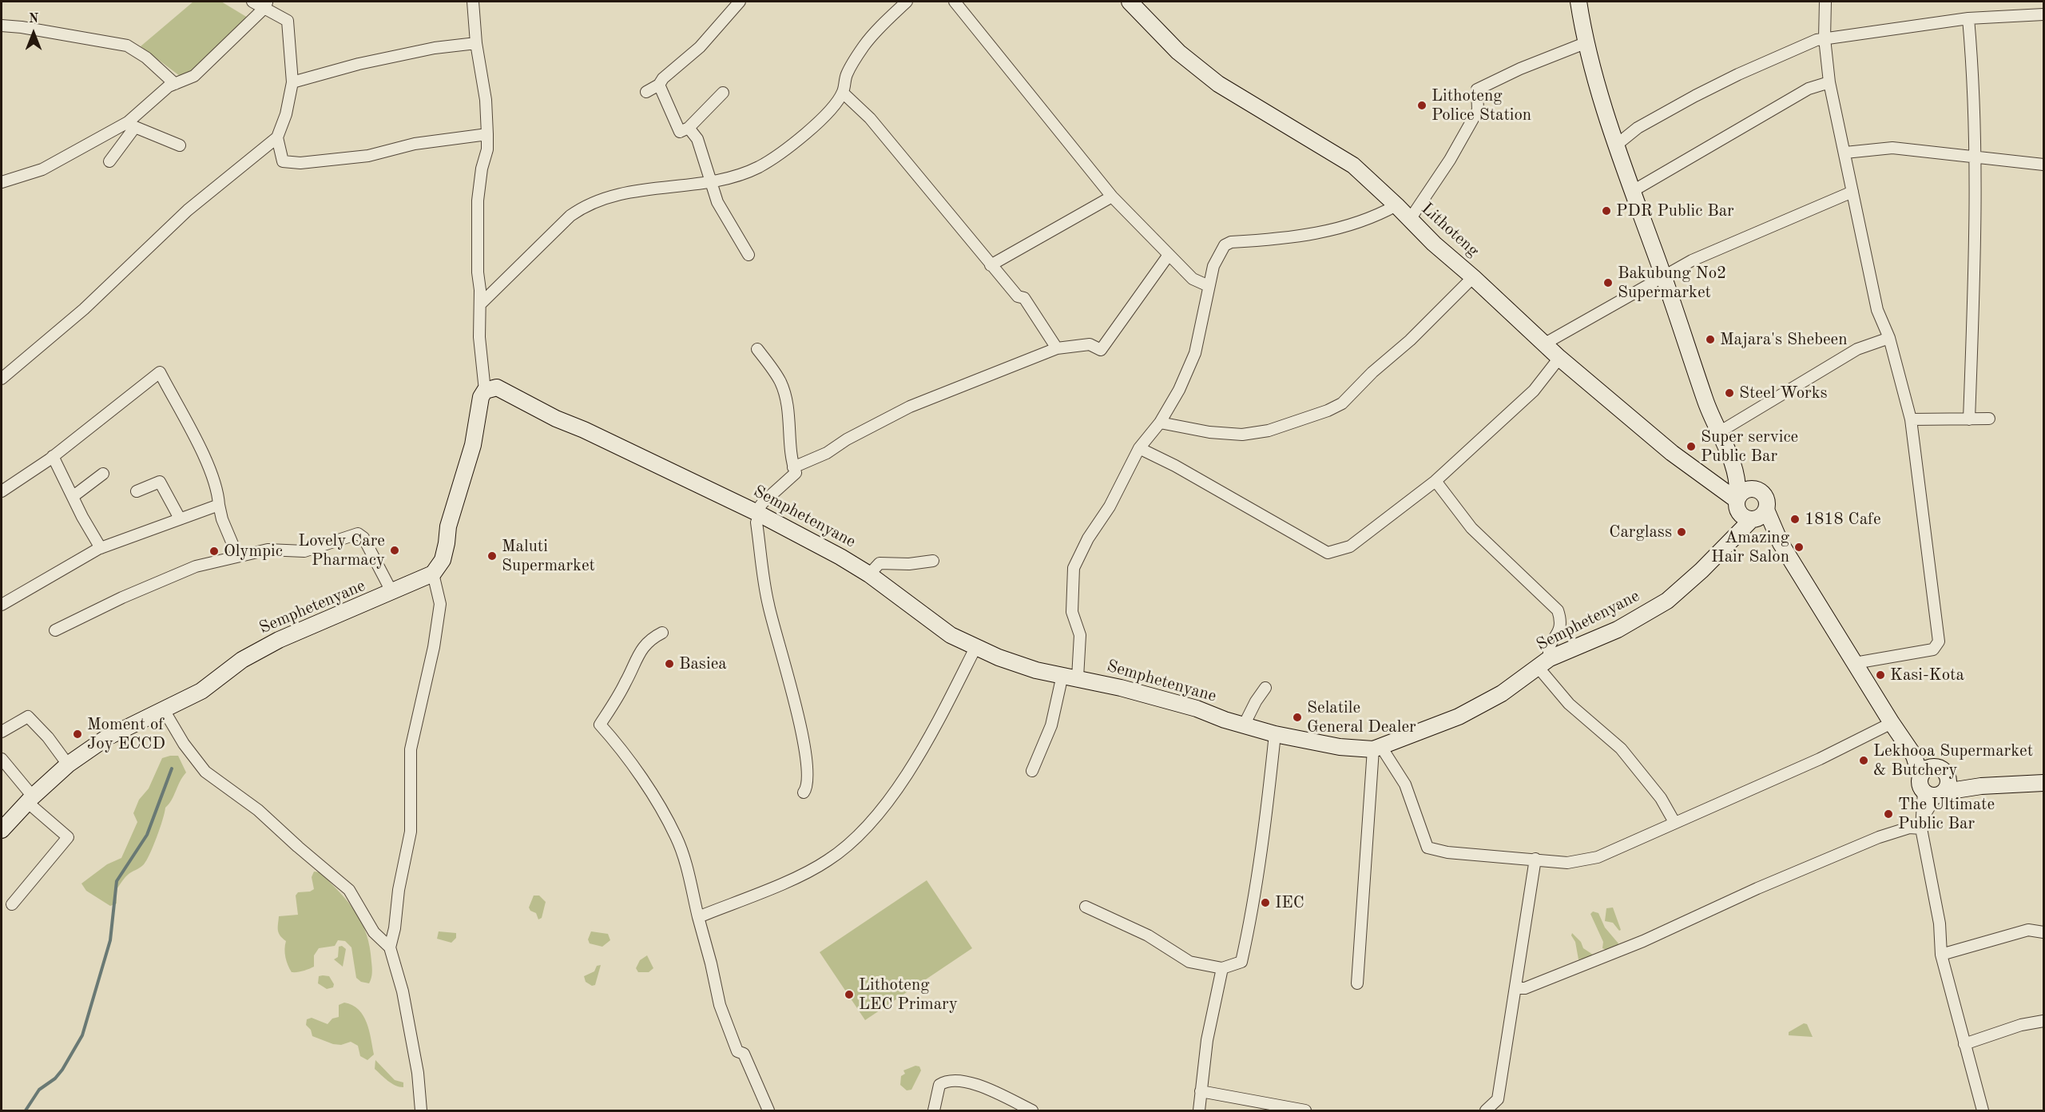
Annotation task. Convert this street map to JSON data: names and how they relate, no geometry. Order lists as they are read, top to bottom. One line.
{"streets":{"main road":["Lithoteng","Semphetenyane"]},"crossings":[["Lithoteng","Semphetenyane"]],"places":["Lithoteng Police Station","PDR Public Bar","Bakubung No2 Supermarket","Majara's Shebeen","Steel Works","Super service Public Bar","1818 Cafe","Carglass","Amazing Hair Salon","Lovely Care Pharmacy","Olympic","Maluti Supermarket","Basiea","Kasi-Kota","Selatile General Dealer","Moment of Joy ECCD","Lekhooa Supermarket & Butchery","The Ultimate Public Bar","IEC","Lithoteng LEC Primary"],"north":"top"}
